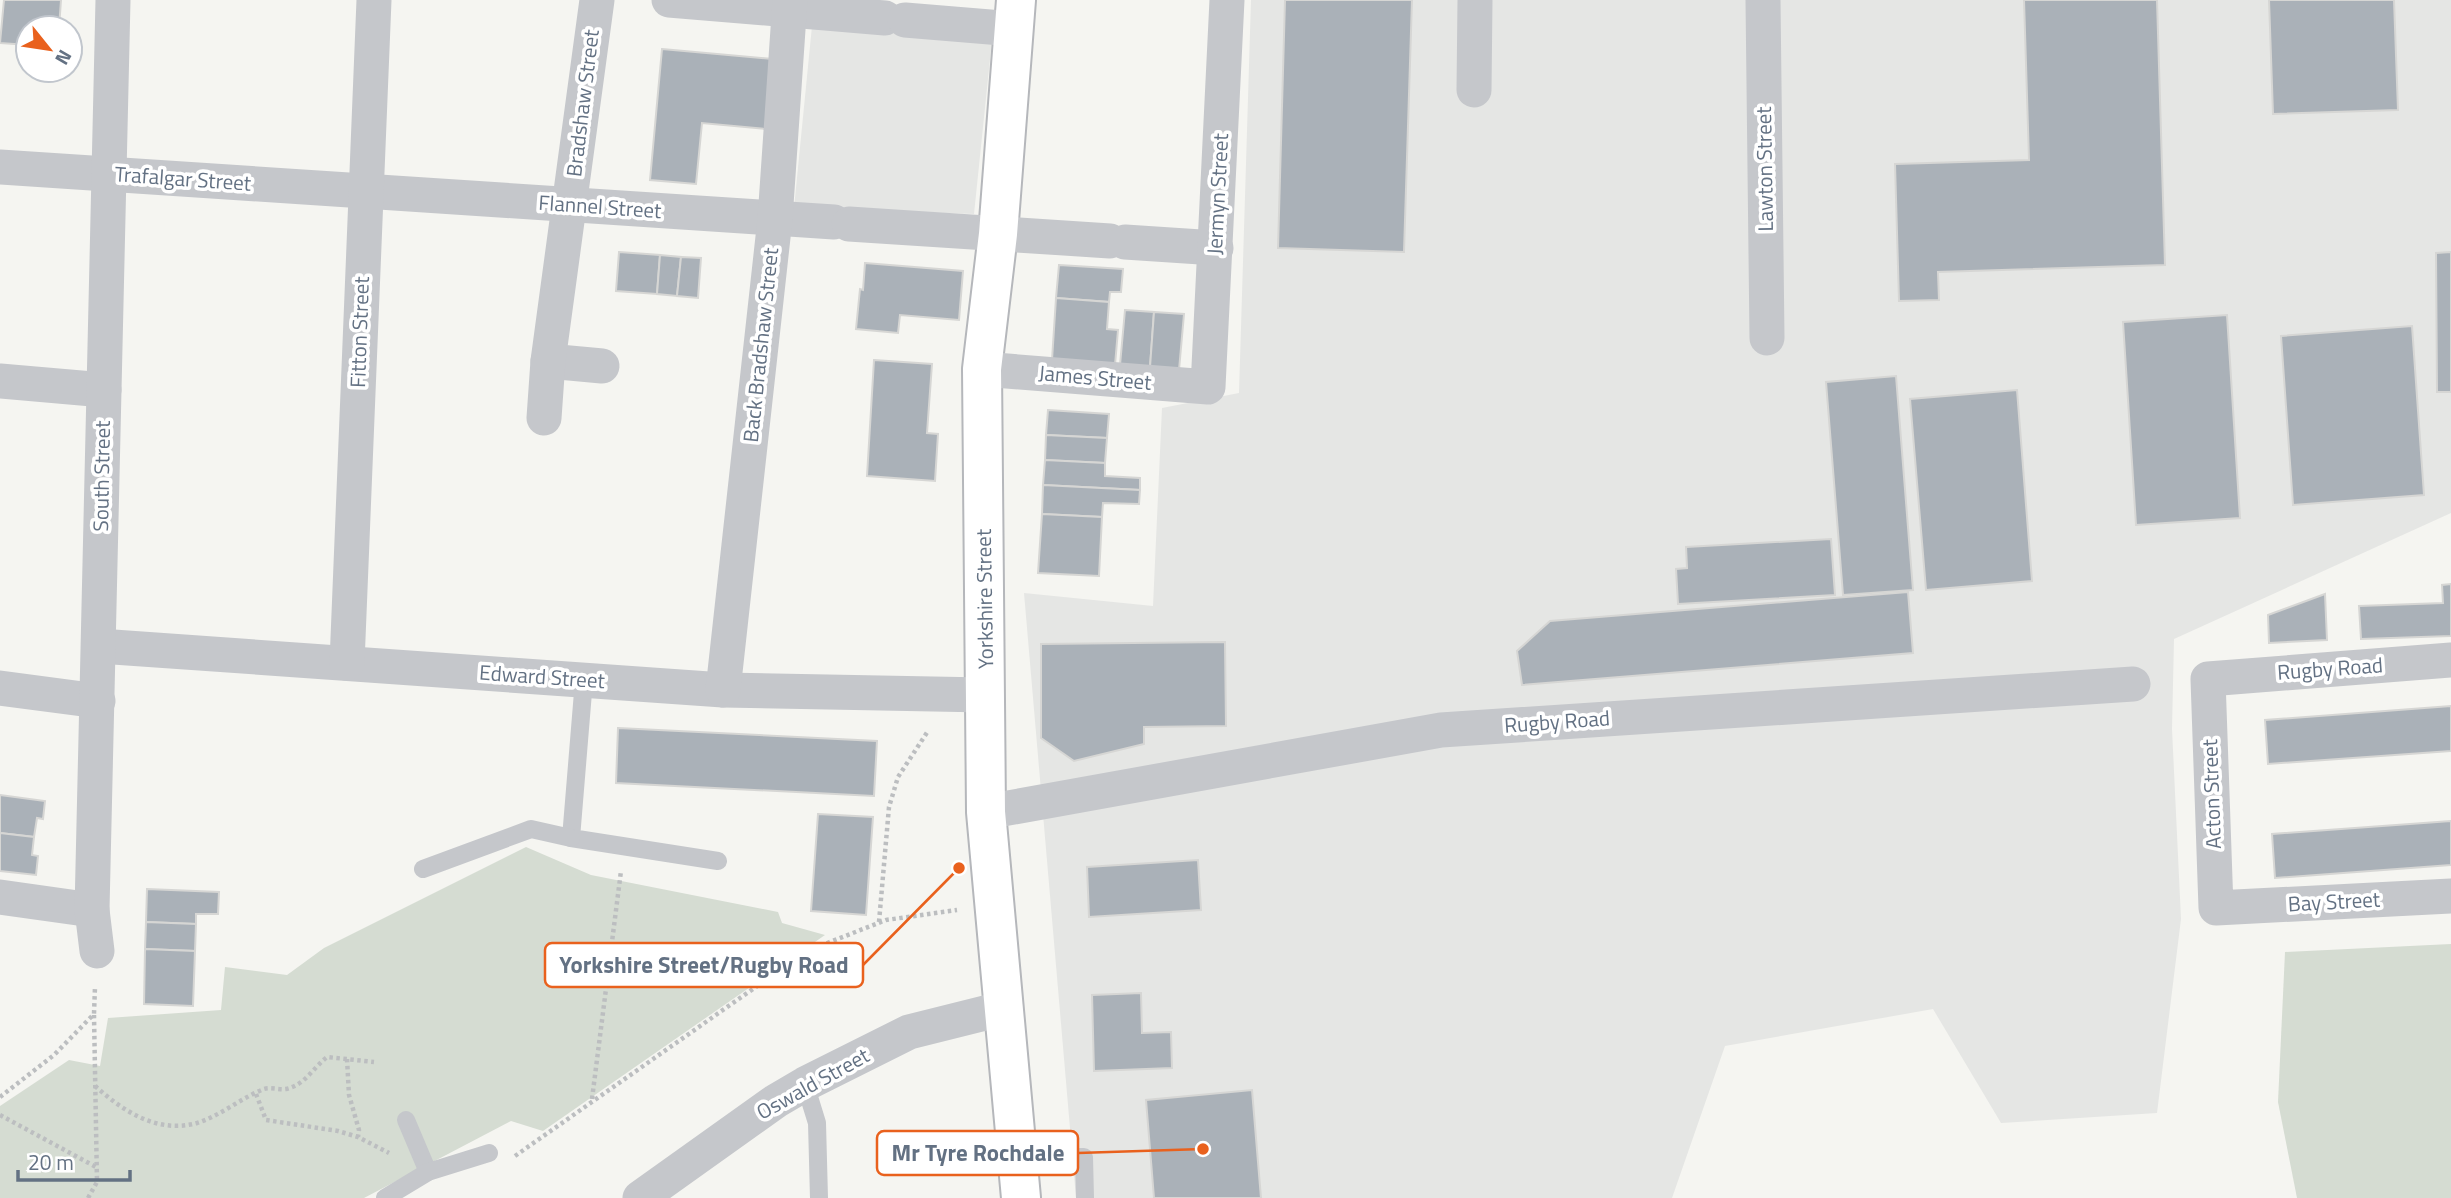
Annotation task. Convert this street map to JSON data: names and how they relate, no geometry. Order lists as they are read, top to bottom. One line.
{"streets":{"highway":["Yorkshire Street"],"street":["Bradshaw Street","Lawton Street","Trafalgar Street","Jermyn Street","Flannel Street","Fitton Street","Back Bradshaw Street","James Street","South Street","Rugby Road","Edward Street","Acton Street","Bay Street","Oswald Street"]},"crossings":[["Bradshaw Street","Flannel Street"],["Trafalgar Street","Flannel Street"],["Trafalgar Street","Fitton Street"],["Trafalgar Street","South Street"],["Jermyn Street","Flannel Street"],["Jermyn Street","James Street"],["Flannel Street","Fitton Street"],["Flannel Street","Back Bradshaw Street"],["Flannel Street","Yorkshire Street"],["Fitton Street","Edward Street"],["Back Bradshaw Street","Edward Street"],["James Street","Yorkshire Street"],["South Street","Edward Street"],["Yorkshire Street","Rugby Road"],["Yorkshire Street","Edward Street"],["Yorkshire Street","Oswald Street"],["Rugby Road","Acton Street"],["Acton Street","Bay Street"]],"places":["Yorkshire Street/Rugby Road","Mr Tyre Rochdale"],"scale_bar":"20 m","north":"bottom right"}
